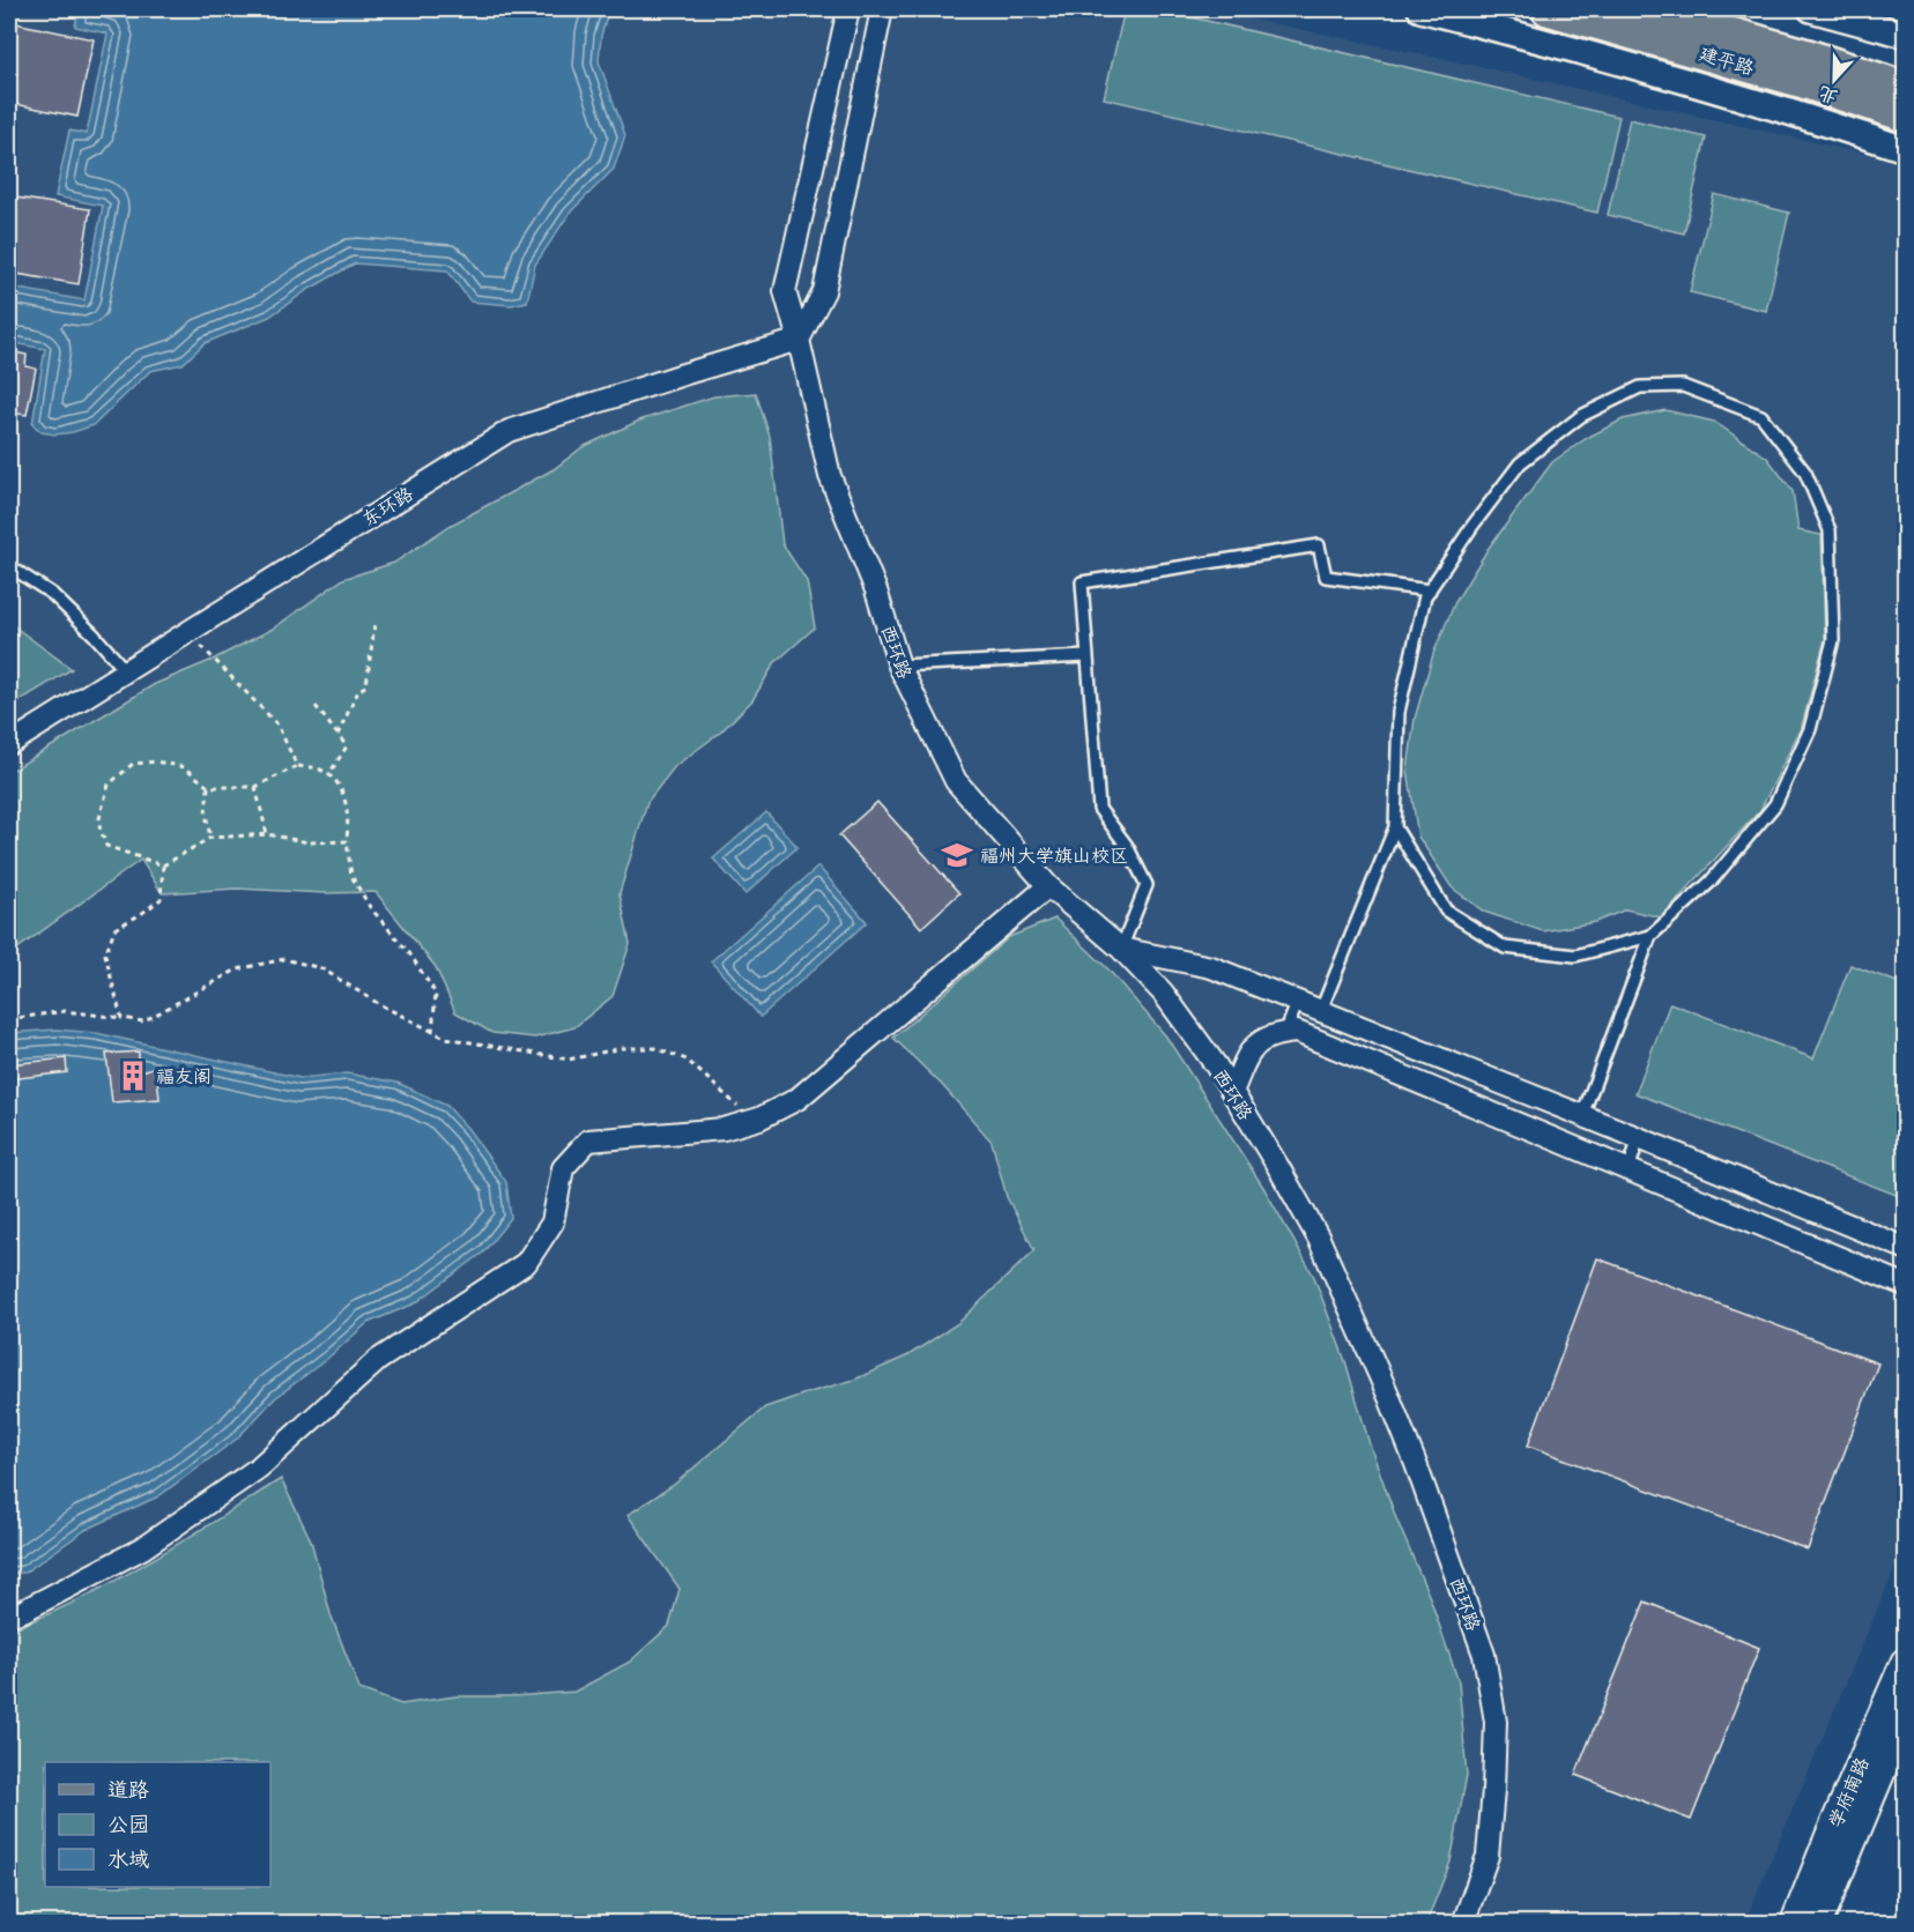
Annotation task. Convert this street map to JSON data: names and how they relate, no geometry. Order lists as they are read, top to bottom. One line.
{"streets":{"main road":["建平路","学府南路"],"street":["东环路","西环路"]},"crossings":[["东环路","西环路"]],"places":{"school or university":["福州大学旗山校区"],"building":["福友阁"]},"legend":["道路","公园","水域"],"north":"bottom"}
